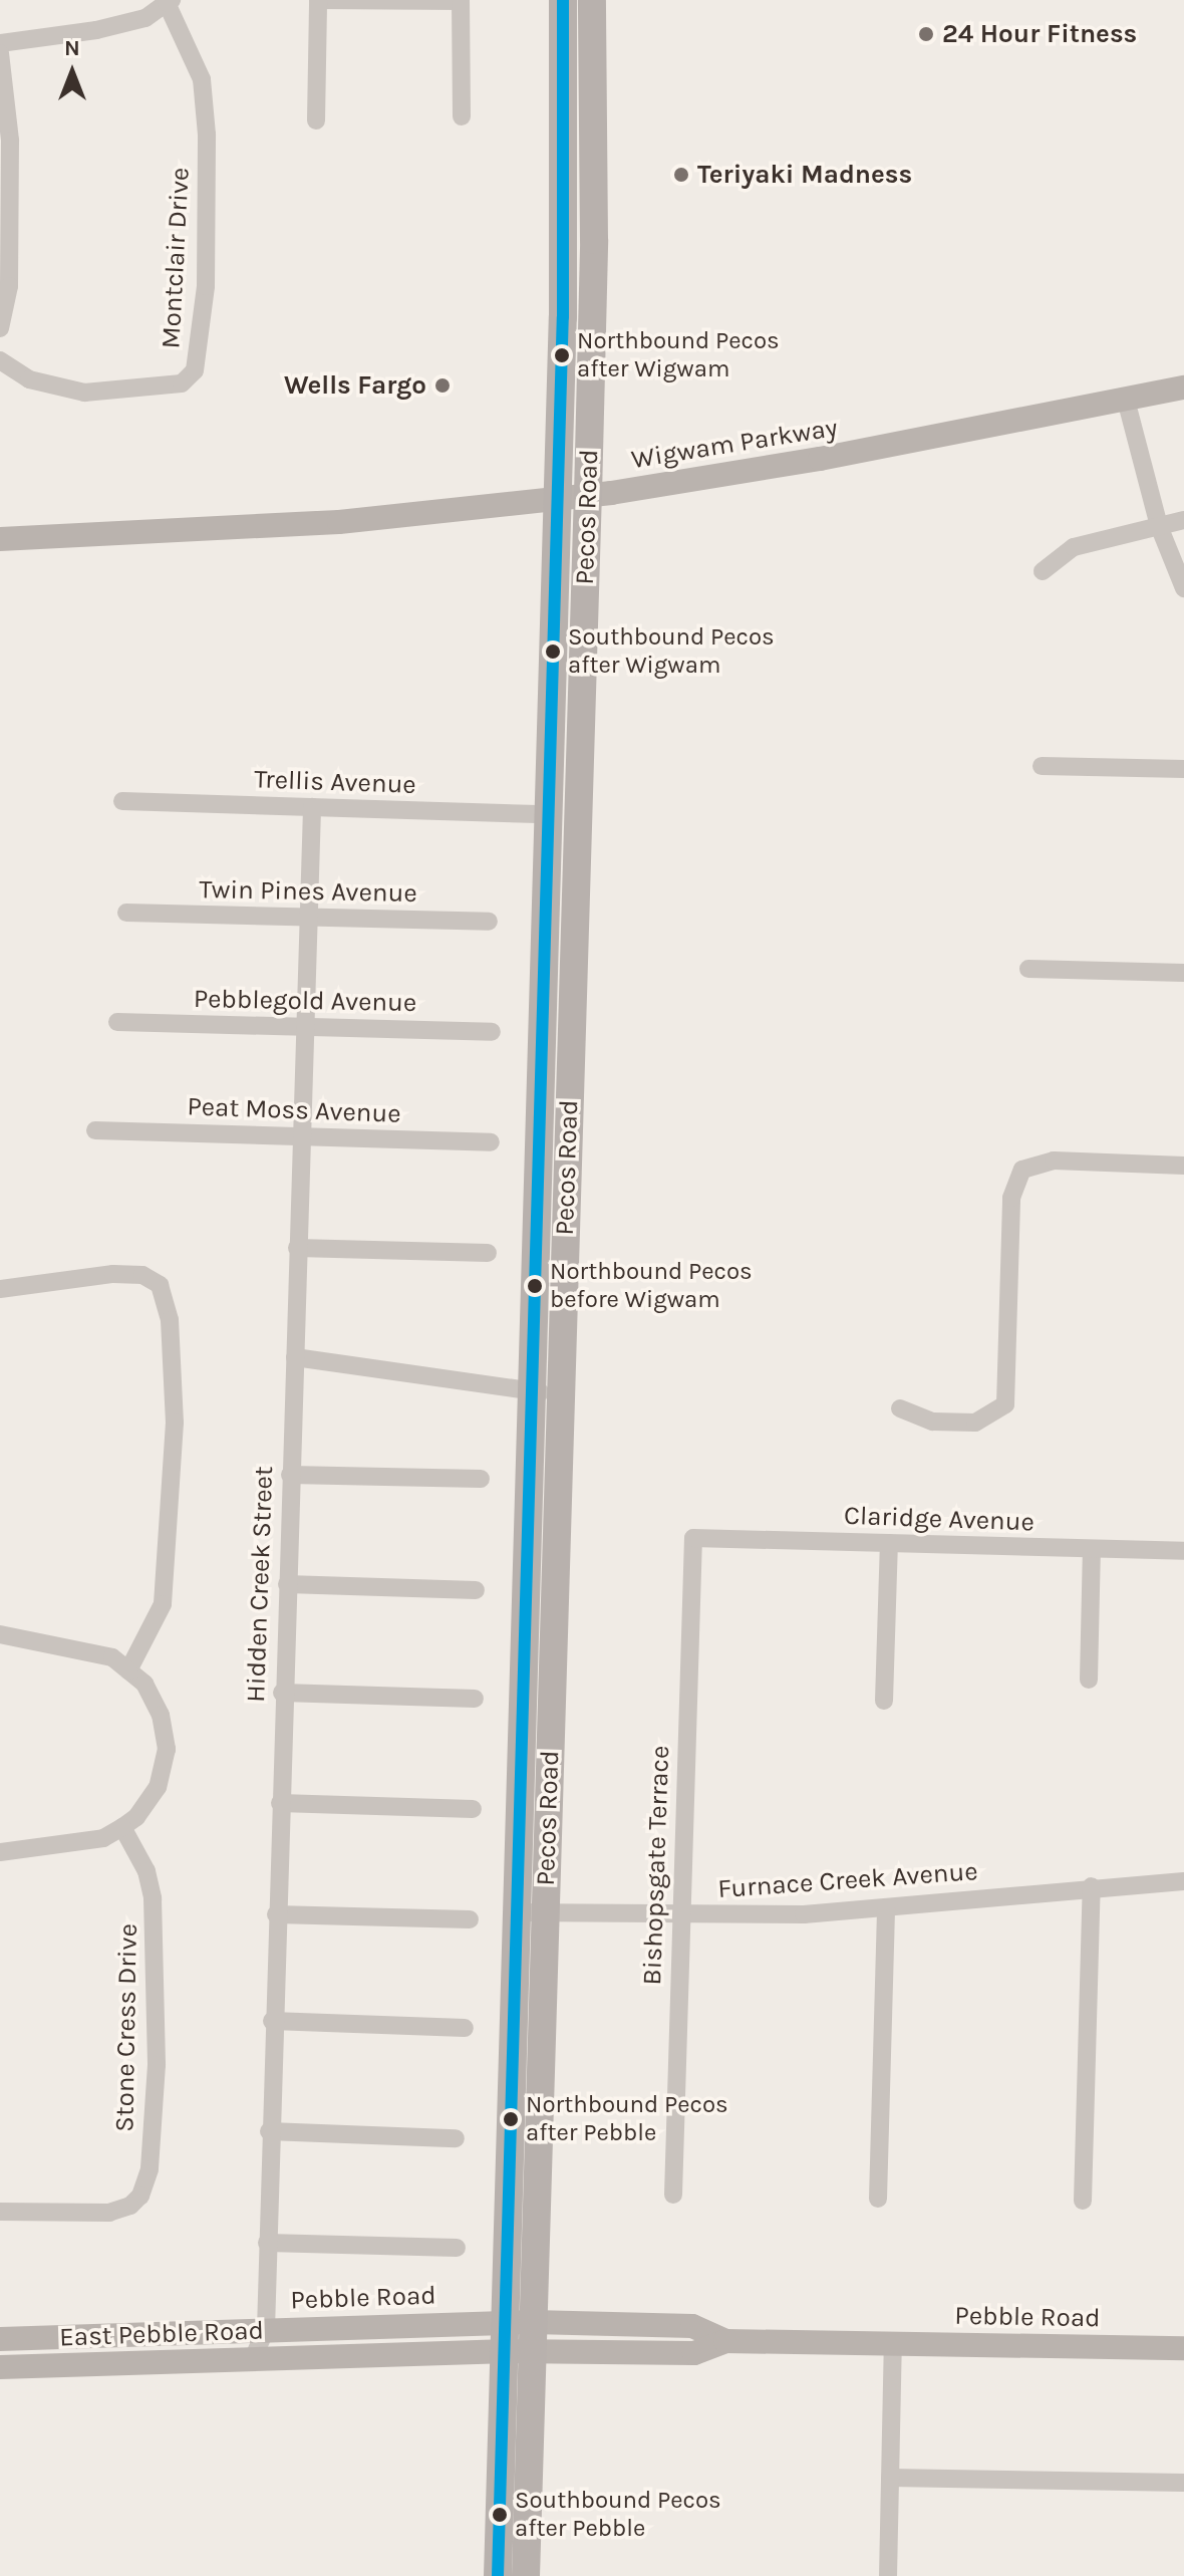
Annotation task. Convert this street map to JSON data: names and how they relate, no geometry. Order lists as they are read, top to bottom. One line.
{"streets":{"main road":["Wigwam Parkway","Pecos Road","Pebble Road","East Pebble Road"],"street":["Montclair Drive","Trellis Avenue","Twin Pines Avenue","Pebblegold Avenue","Peat Moss Avenue","Claridge Avenue","Hidden Creek Street","Bishopsgate Terrace","Furnace Creek Avenue","Stone Cress Drive"]},"crossings":[["Wigwam Parkway","Pecos Road"],["Pecos Road","Trellis Avenue"],["Pecos Road","Furnace Creek Avenue"],["Pecos Road","Pebble Road"],["Pecos Road","East Pebble Road"],["Trellis Avenue","Hidden Creek Street"],["Twin Pines Avenue","Hidden Creek Street"],["Pebblegold Avenue","Hidden Creek Street"],["Peat Moss Avenue","Hidden Creek Street"],["Claridge Avenue","Bishopsgate Terrace"],["Hidden Creek Street","Pebble Road"],["Hidden Creek Street","East Pebble Road"],["Bishopsgate Terrace","Furnace Creek Avenue"],["Pebble Road","East Pebble Road"]],"places":["24 Hour Fitness","Teriyaki Madness","Northbound Pecos after Wigwam","Wells Fargo","Southbound Pecos after Wigwam","Northbound Pecos before Wigwam","Northbound Pecos after Pebble","Southbound Pecos after Pebble"],"north":"top"}
